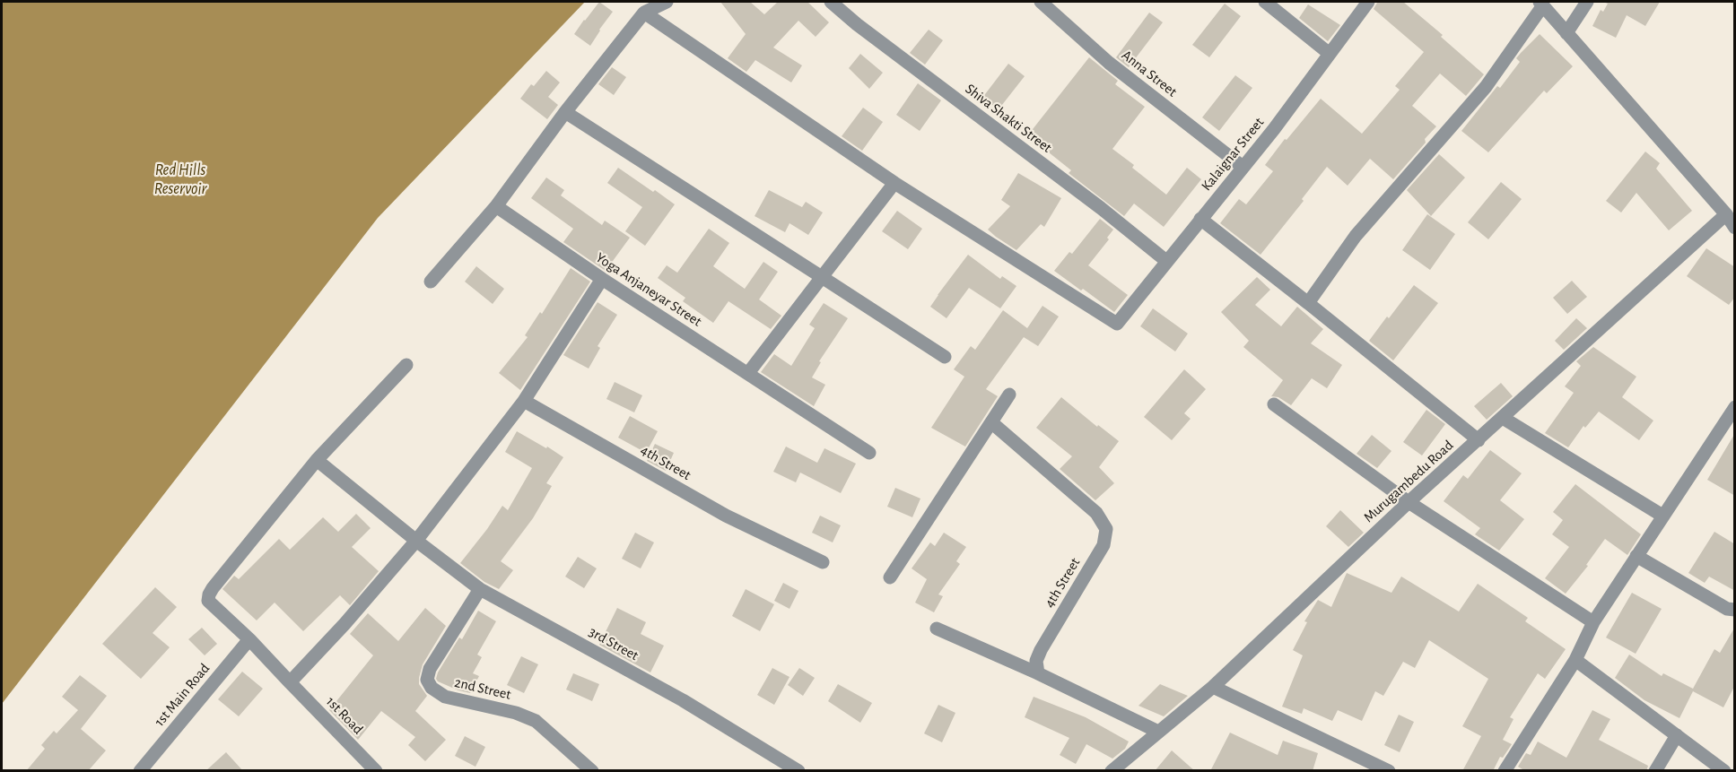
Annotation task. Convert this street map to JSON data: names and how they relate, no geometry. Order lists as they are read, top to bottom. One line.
{"streets":{"street":["Anna Street","Shiva Shakti Street","Kalaignar Street","Yoga Anjaneyar Street","4th Street","Murugambedu Road","3rd Street","2nd Street","1st Main Road","1st Road"]},"crossings":[["Anna Street","Kalaignar Street"],["Shiva Shakti Street","Kalaignar Street"],["3rd Street","2nd Street"],["3rd Street","1st Road"],["1st Main Road","1st Road"]],"water":["Red Hills Reservoir"]}
